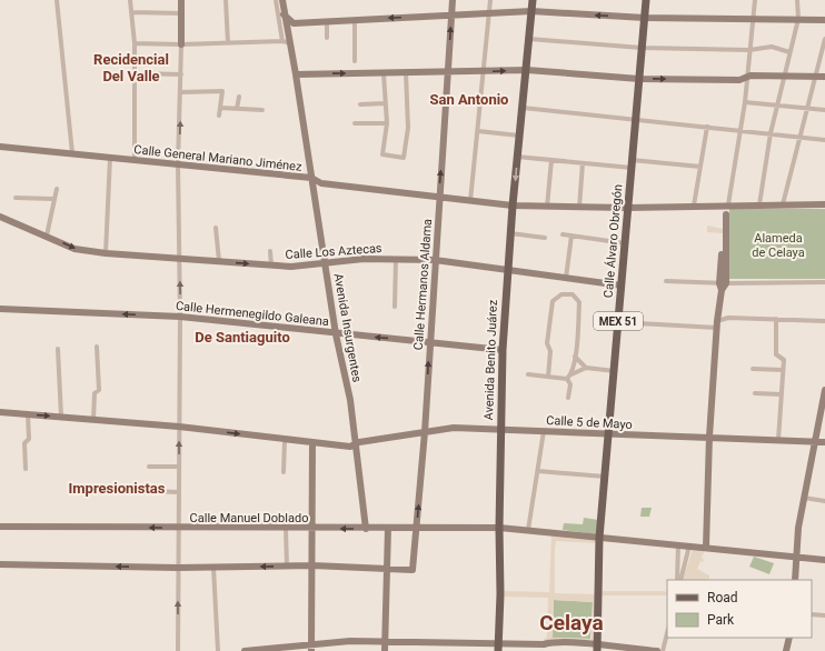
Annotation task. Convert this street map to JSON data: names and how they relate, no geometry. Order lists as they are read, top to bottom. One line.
{"streets":{"main road":["Calle General Mariano Jiménez","Calle Álvaro Obregón","Calle Los Aztecas","Calle Hermanos Aldama","Calle Hermenegildo Galeana","MEX 51","Avenida Insurgentes","Avenida Benito Juárez","Calle 5 de Mayo","Calle Manuel Doblado"]},"crossings":[["Calle General Mariano Jiménez","Calle Álvaro Obregón"],["Calle General Mariano Jiménez","Calle Hermanos Aldama"],["Calle General Mariano Jiménez","Avenida Insurgentes"],["Calle General Mariano Jiménez","Avenida Benito Juárez"],["Calle Álvaro Obregón","Calle Los Aztecas"],["Calle Álvaro Obregón","Calle 5 de Mayo"],["Calle Álvaro Obregón","Calle Manuel Doblado"],["Calle Los Aztecas","Calle Hermanos Aldama"],["Calle Los Aztecas","Avenida Insurgentes"],["Calle Los Aztecas","Avenida Benito Juárez"],["Calle Hermanos Aldama","Calle Hermenegildo Galeana"],["Calle Hermanos Aldama","Calle 5 de Mayo"],["Calle Hermanos Aldama","Calle Manuel Doblado"],["Calle Hermenegildo Galeana","Avenida Insurgentes"],["Calle Hermenegildo Galeana","Avenida Benito Juárez"],["Avenida Insurgentes","Calle 5 de Mayo"],["Avenida Insurgentes","Calle Manuel Doblado"],["Avenida Benito Juárez","Calle 5 de Mayo"],["Avenida Benito Juárez","Calle Manuel Doblado"]],"one_way":["Calle Hermanos Aldama","Calle Hermenegildo Galeana"],"districts":["Recidencial Del Valle","San Antonio","De Santiaguito","Impresionistas","Celaya"],"parks":["Alameda de Celaya"],"legend":["Road","Park"]}
